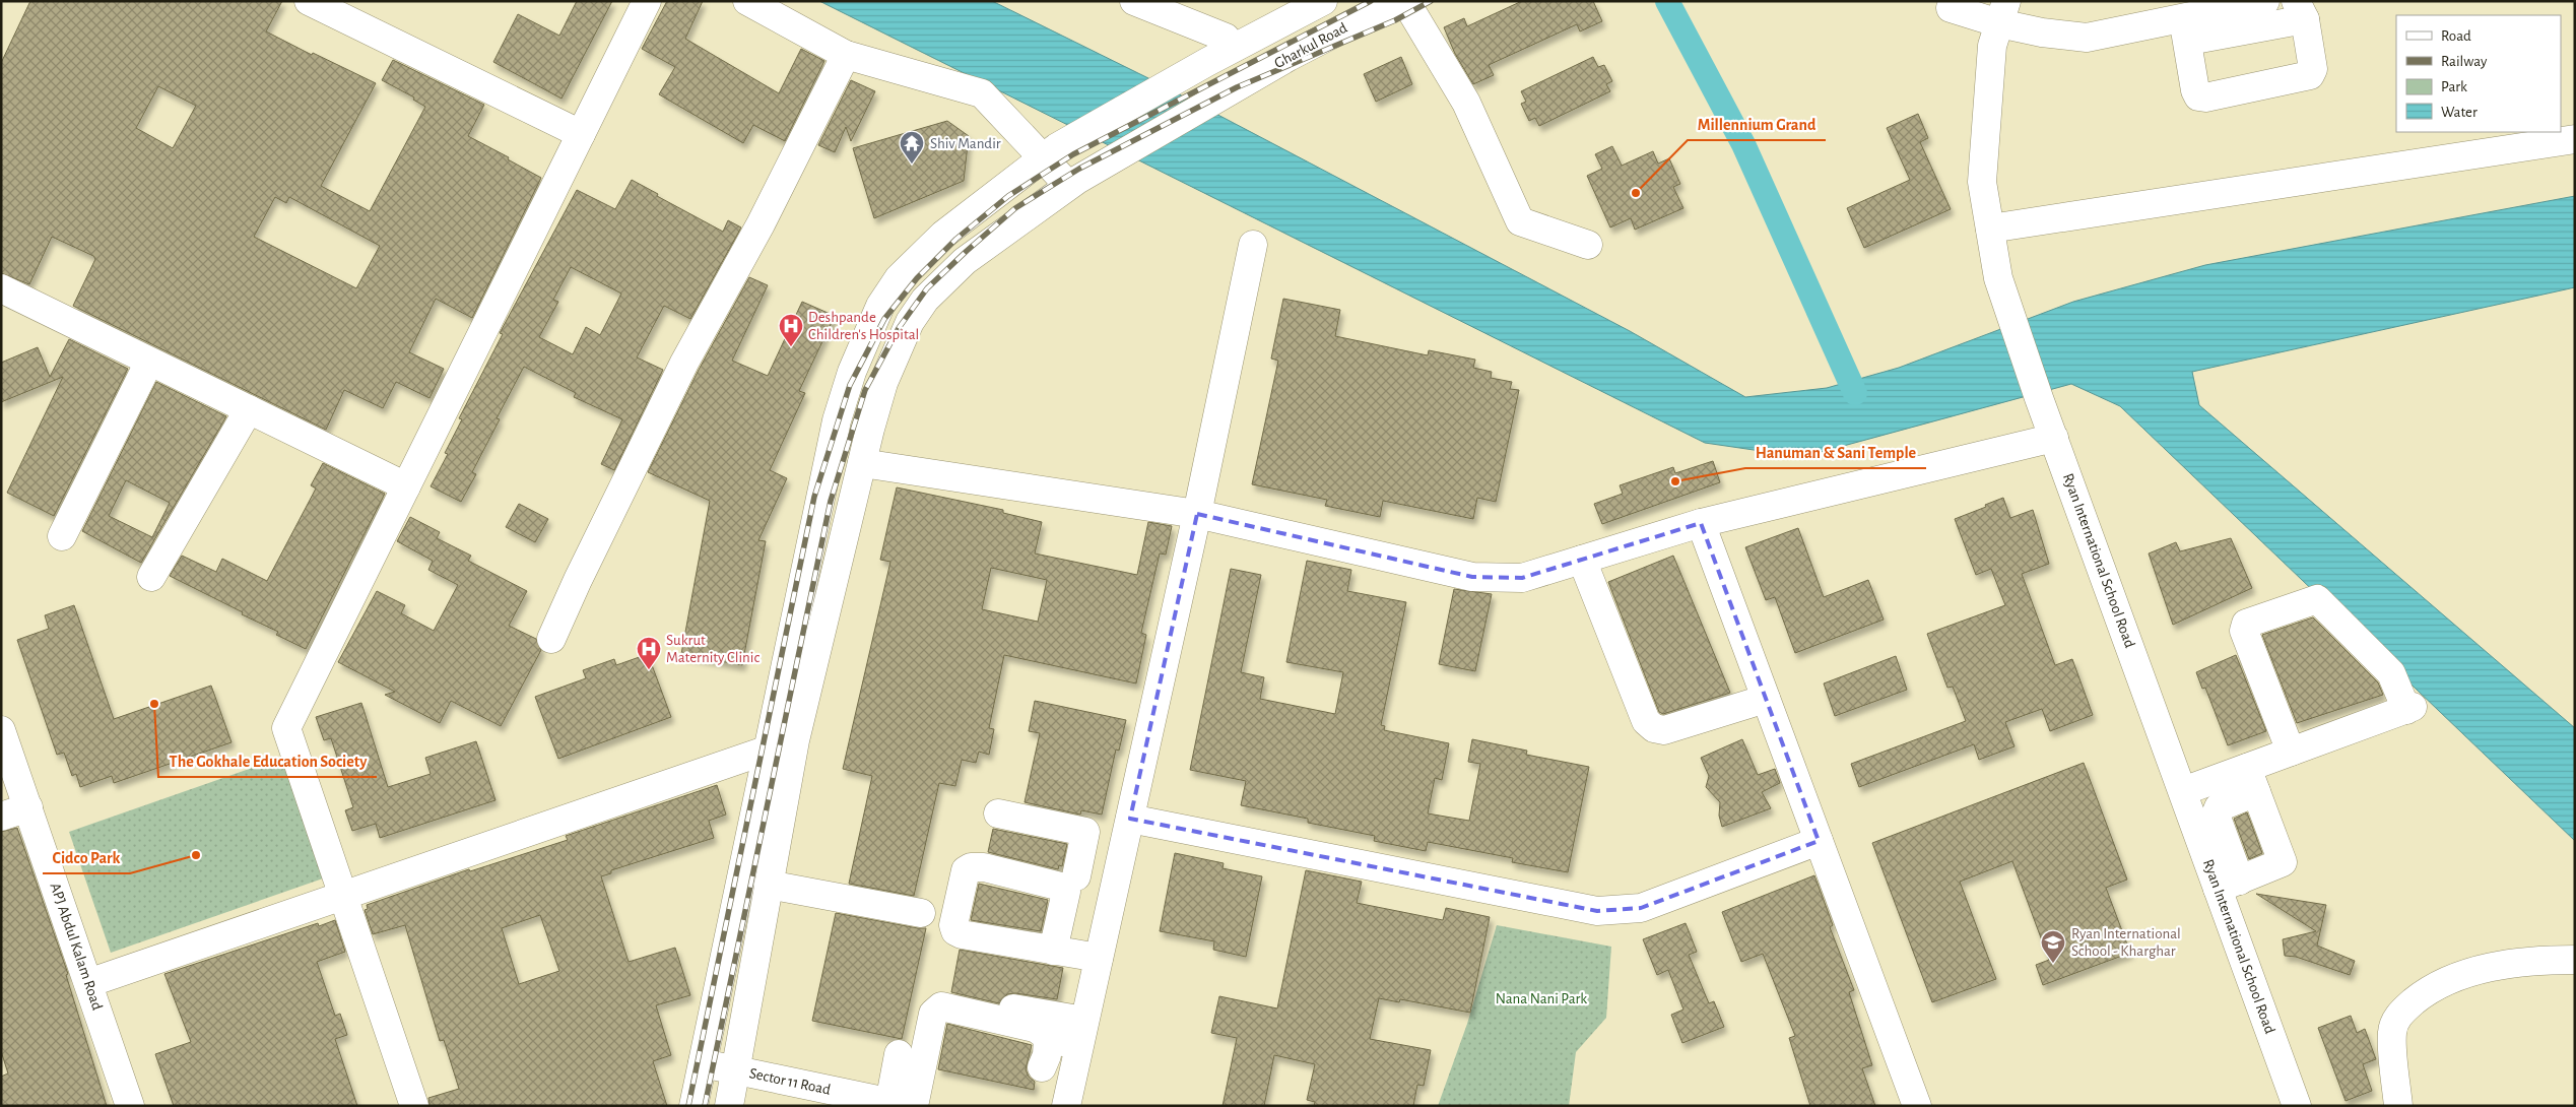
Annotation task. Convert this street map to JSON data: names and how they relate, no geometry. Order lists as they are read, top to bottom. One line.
{"streets":{"street":["Gharkul Road","Ryan International School Road","APJ Abdul Kalam Road","Sector 11 Road"]},"crossings":[["Gharkul Road","Sector 11 Road"]],"parks":["Nana Nani Park"],"places":{"temple":["Shiv Mandir"],"other":["Millennium Grand","Hanuman & Sani Temple","The Gokhale Education Society","Cidco Park"],"hospital":["Deshpande Children's Hospital","Sukrut Maternity Clinic"],"school or university":["Ryan International School - Kharghar"]},"legend":["Road","Railway","Park","Water"]}
